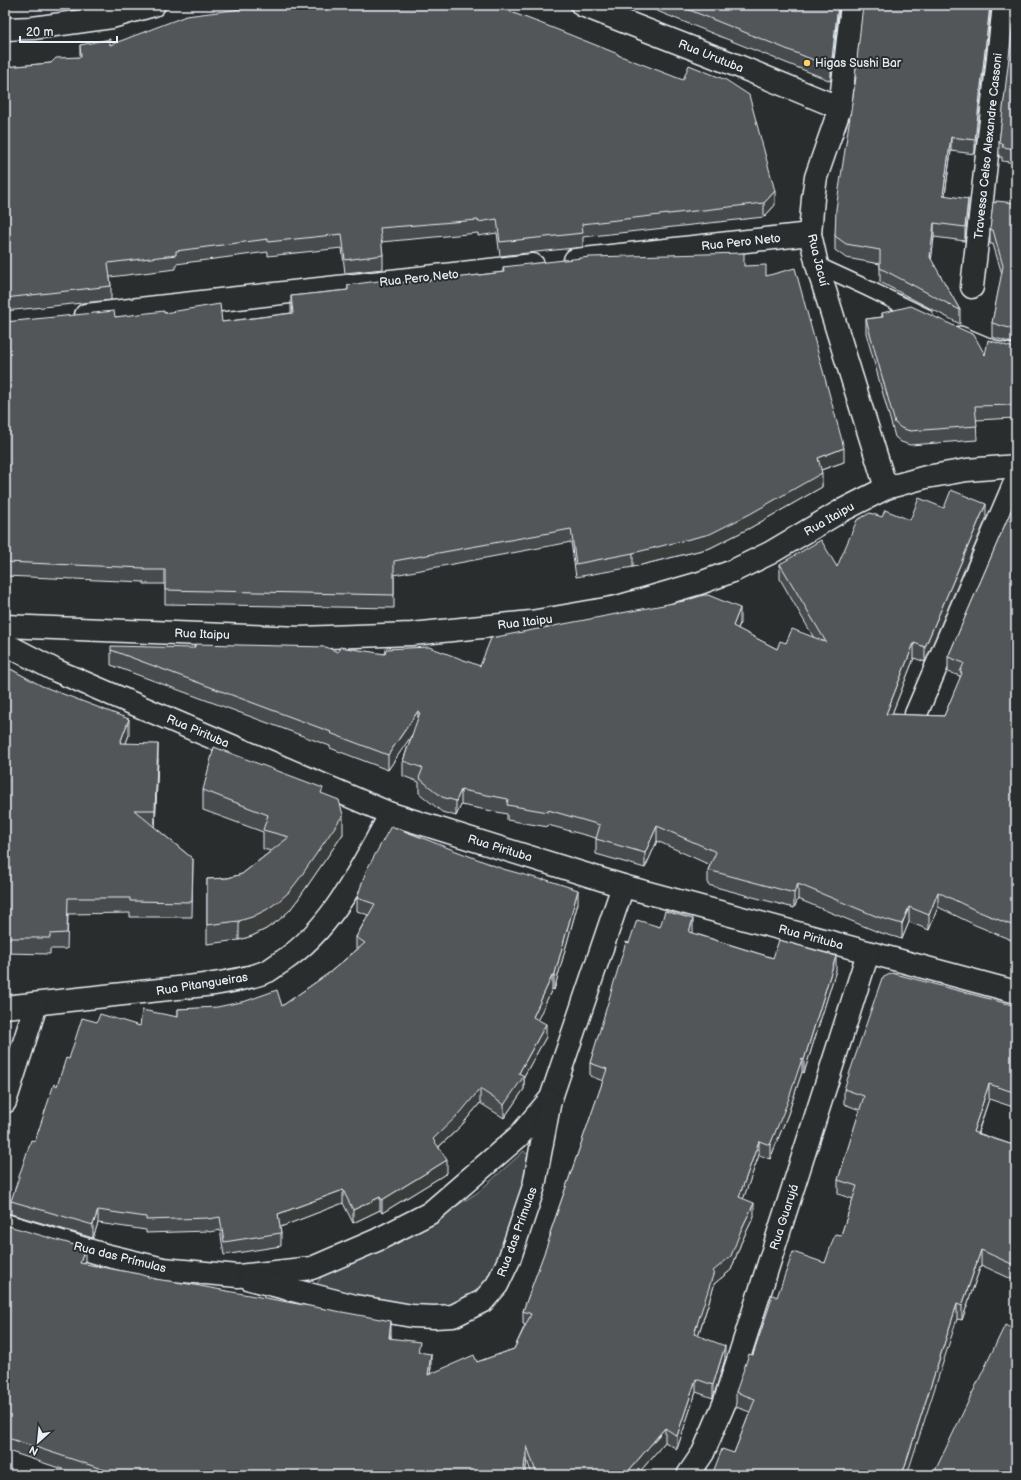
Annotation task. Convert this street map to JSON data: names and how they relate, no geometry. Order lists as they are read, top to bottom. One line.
{"streets":{"street":["Rua Urutuba","Travessa Celso Alexandre Cassoni","Rua Pero Neto","Rua Jacuí","Rua Itaipu","Rua Pirituba","Rua Pitangueiras","Rua Guarujá","Rua das Prímulas"]},"crossings":[["Rua Urutuba","Rua Jacuí"],["Rua Pero Neto","Rua Jacuí"],["Rua Jacuí","Rua Itaipu"],["Rua Pirituba","Rua Pitangueiras"],["Rua Pirituba","Rua Guarujá"],["Rua Pirituba","Rua das Prímulas"]],"places":["Higas Sushi Bar"],"scale_bar":"20 m","north":"bottom left"}
